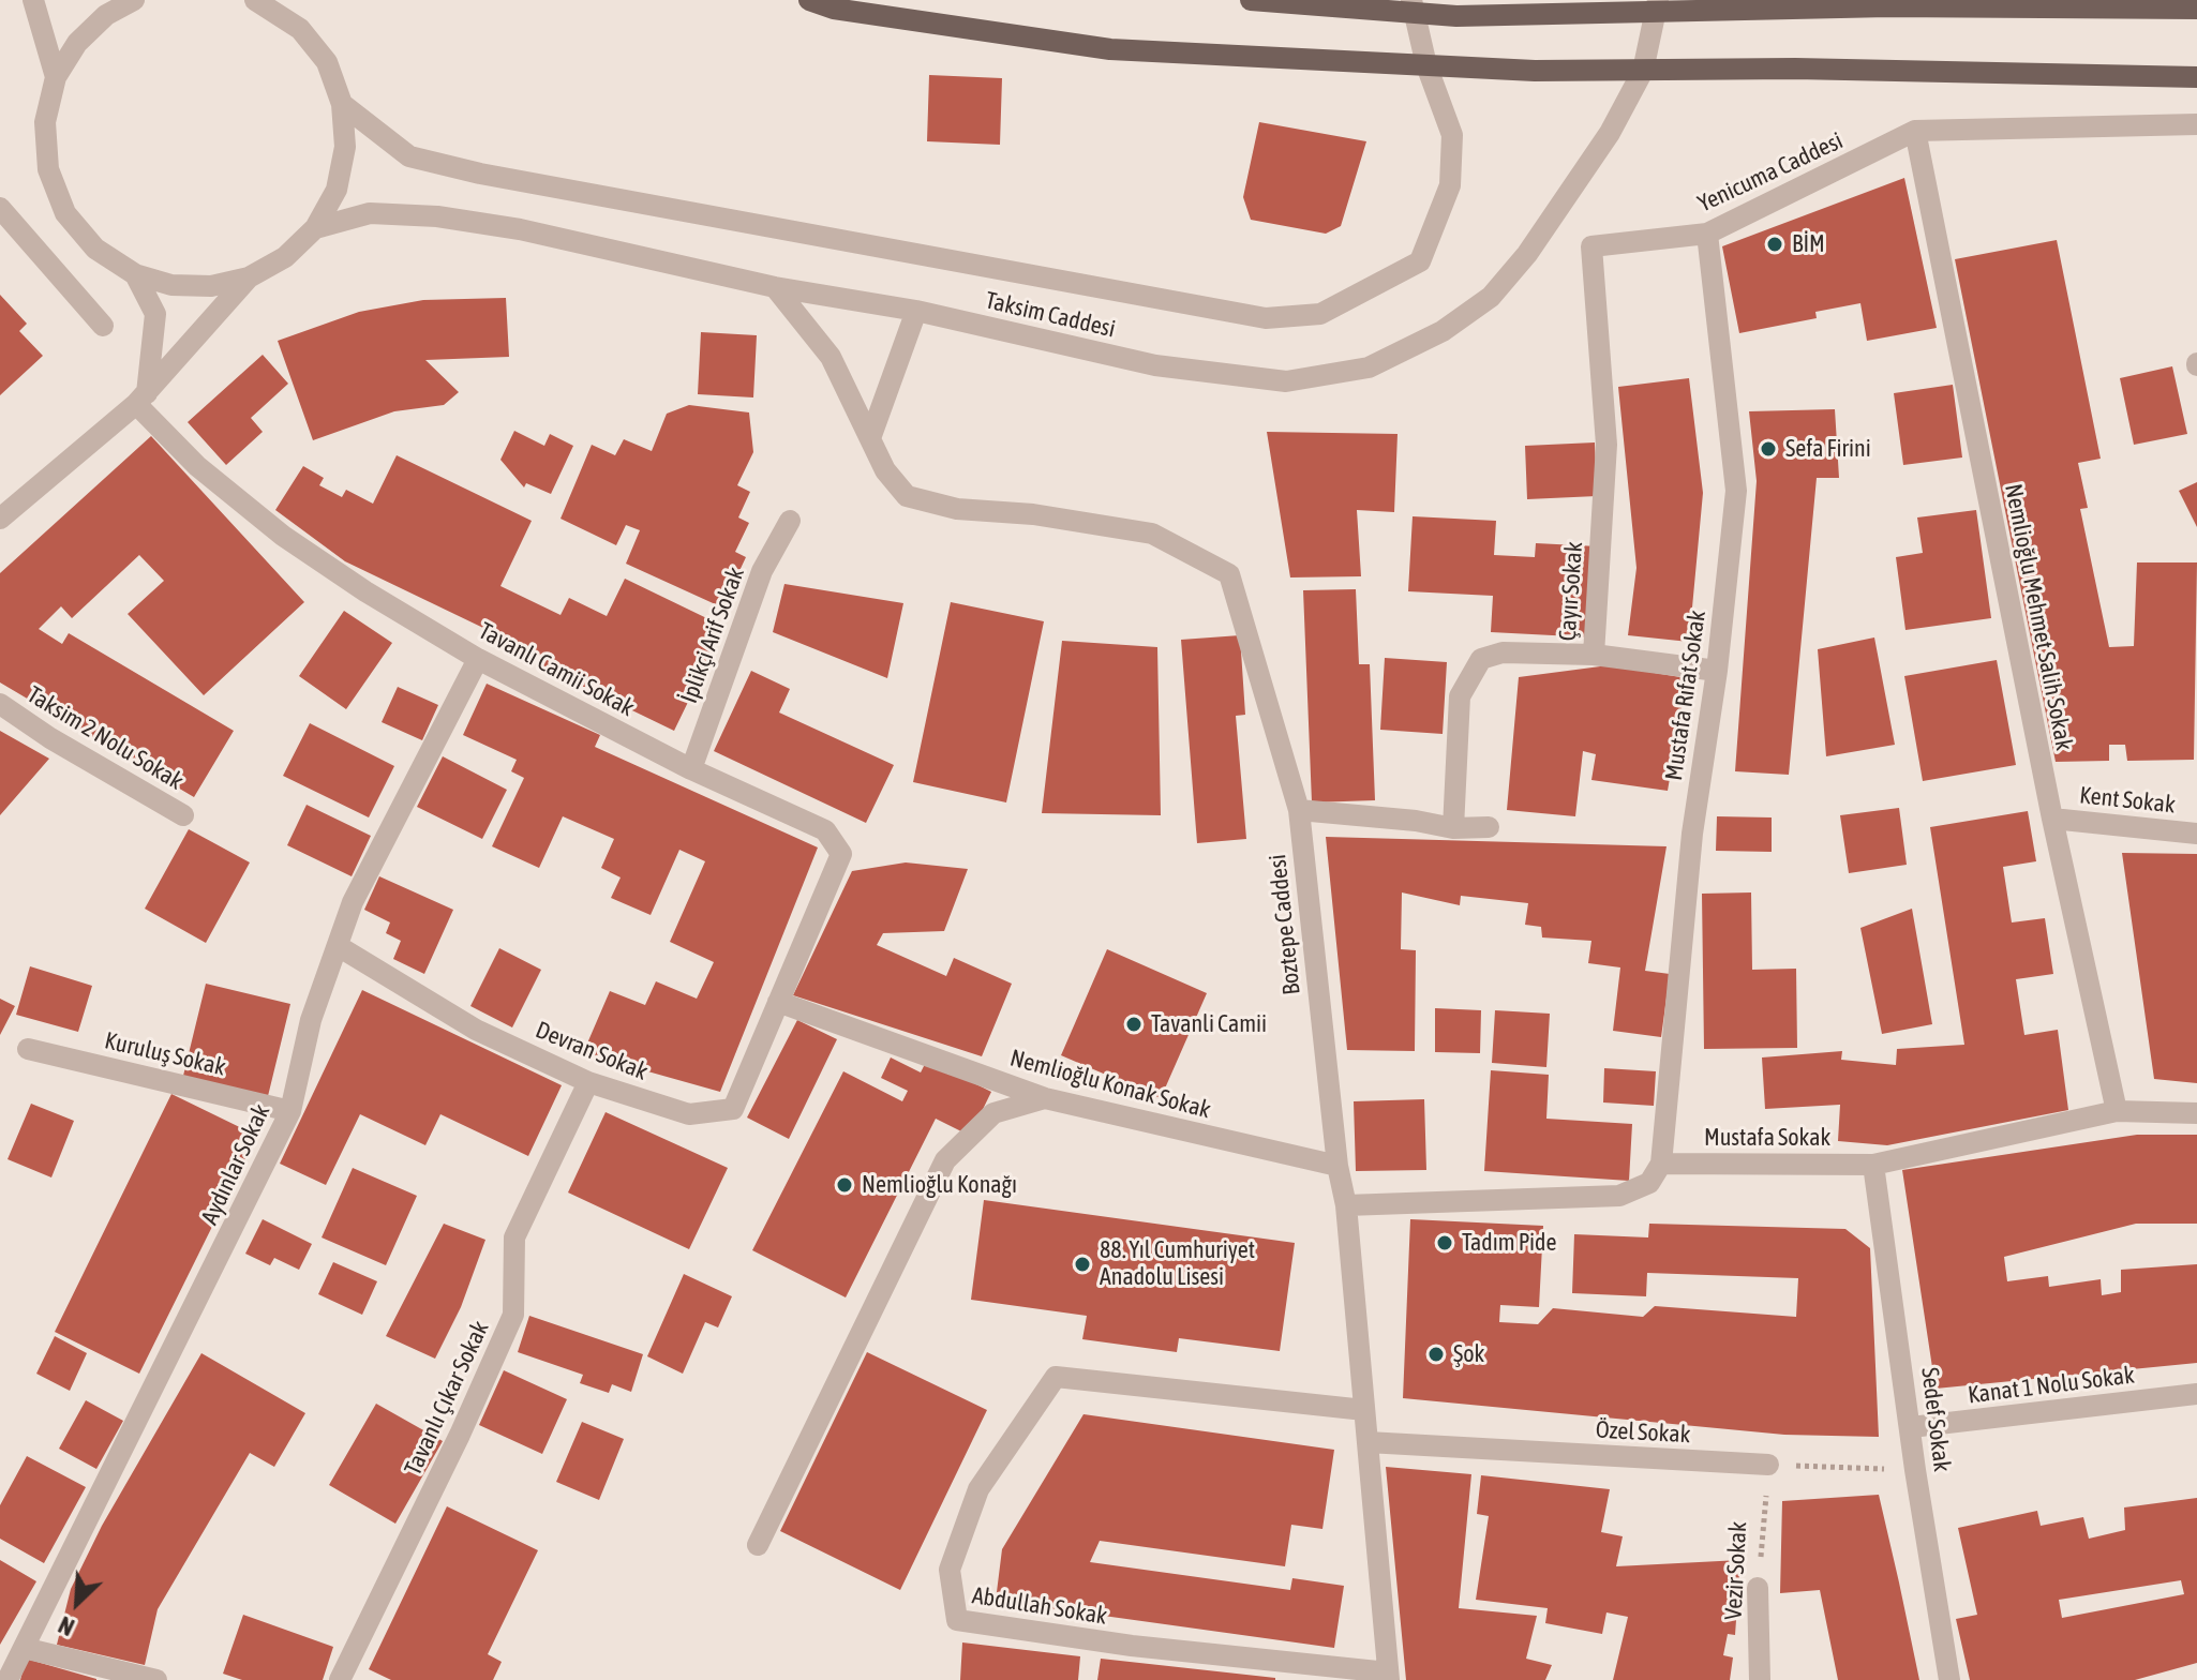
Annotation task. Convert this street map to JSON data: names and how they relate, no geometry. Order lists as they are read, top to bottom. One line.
{"streets":{"street":["Yenicuma Caddesi","Taksim Caddesi","Çayır Sokak","Nemlioğlu Mehmet Salih Sokak","İplikçi Arif Sokak","Tavanlı Camii Sokak","Mustafa Rıfat Sokak","Taksim 2 Nolu Sokak","Kent Sokak","Boztepe Caddesi","Devran Sokak","Kuruluş Sokak","Nemlioğlu Konak Sokak","Mustafa Sokak","Aydınlar Sokak","Kanat 1 Nolu Sokak","Tavanlı Çıkar Sokak","Sedef Sokak","Özel Sokak","Vezir Sokak","Abdullah Sokak"]},"crossings":[["Yenicuma Caddesi","Çayır Sokak"],["Yenicuma Caddesi","Nemlioğlu Mehmet Salih Sokak"],["Yenicuma Caddesi","Mustafa Rıfat Sokak"],["Taksim Caddesi","Boztepe Caddesi"],["Nemlioğlu Mehmet Salih Sokak","Kent Sokak"],["Nemlioğlu Mehmet Salih Sokak","Mustafa Sokak"],["İplikçi Arif Sokak","Tavanlı Camii Sokak"],["Tavanlı Camii Sokak","Devran Sokak"],["Tavanlı Camii Sokak","Nemlioğlu Konak Sokak"],["Tavanlı Camii Sokak","Aydınlar Sokak"],["Mustafa Rıfat Sokak","Mustafa Sokak"],["Boztepe Caddesi","Nemlioğlu Konak Sokak"],["Boztepe Caddesi","Özel Sokak"],["Boztepe Caddesi","Abdullah Sokak"],["Devran Sokak","Nemlioğlu Konak Sokak"],["Devran Sokak","Aydınlar Sokak"],["Devran Sokak","Tavanlı Çıkar Sokak"],["Kuruluş Sokak","Aydınlar Sokak"],["Mustafa Sokak","Sedef Sokak"],["Kanat 1 Nolu Sokak","Sedef Sokak"],["Özel Sokak","Vezir Sokak"]],"places":["BİM","Sefa Firini","Tavanli Camii","Nemlioğlu Konağı","Tadım Pide","88. Yıl Cumhuriyet Anadolu Lisesi","Şok"],"north":"bottom left"}
